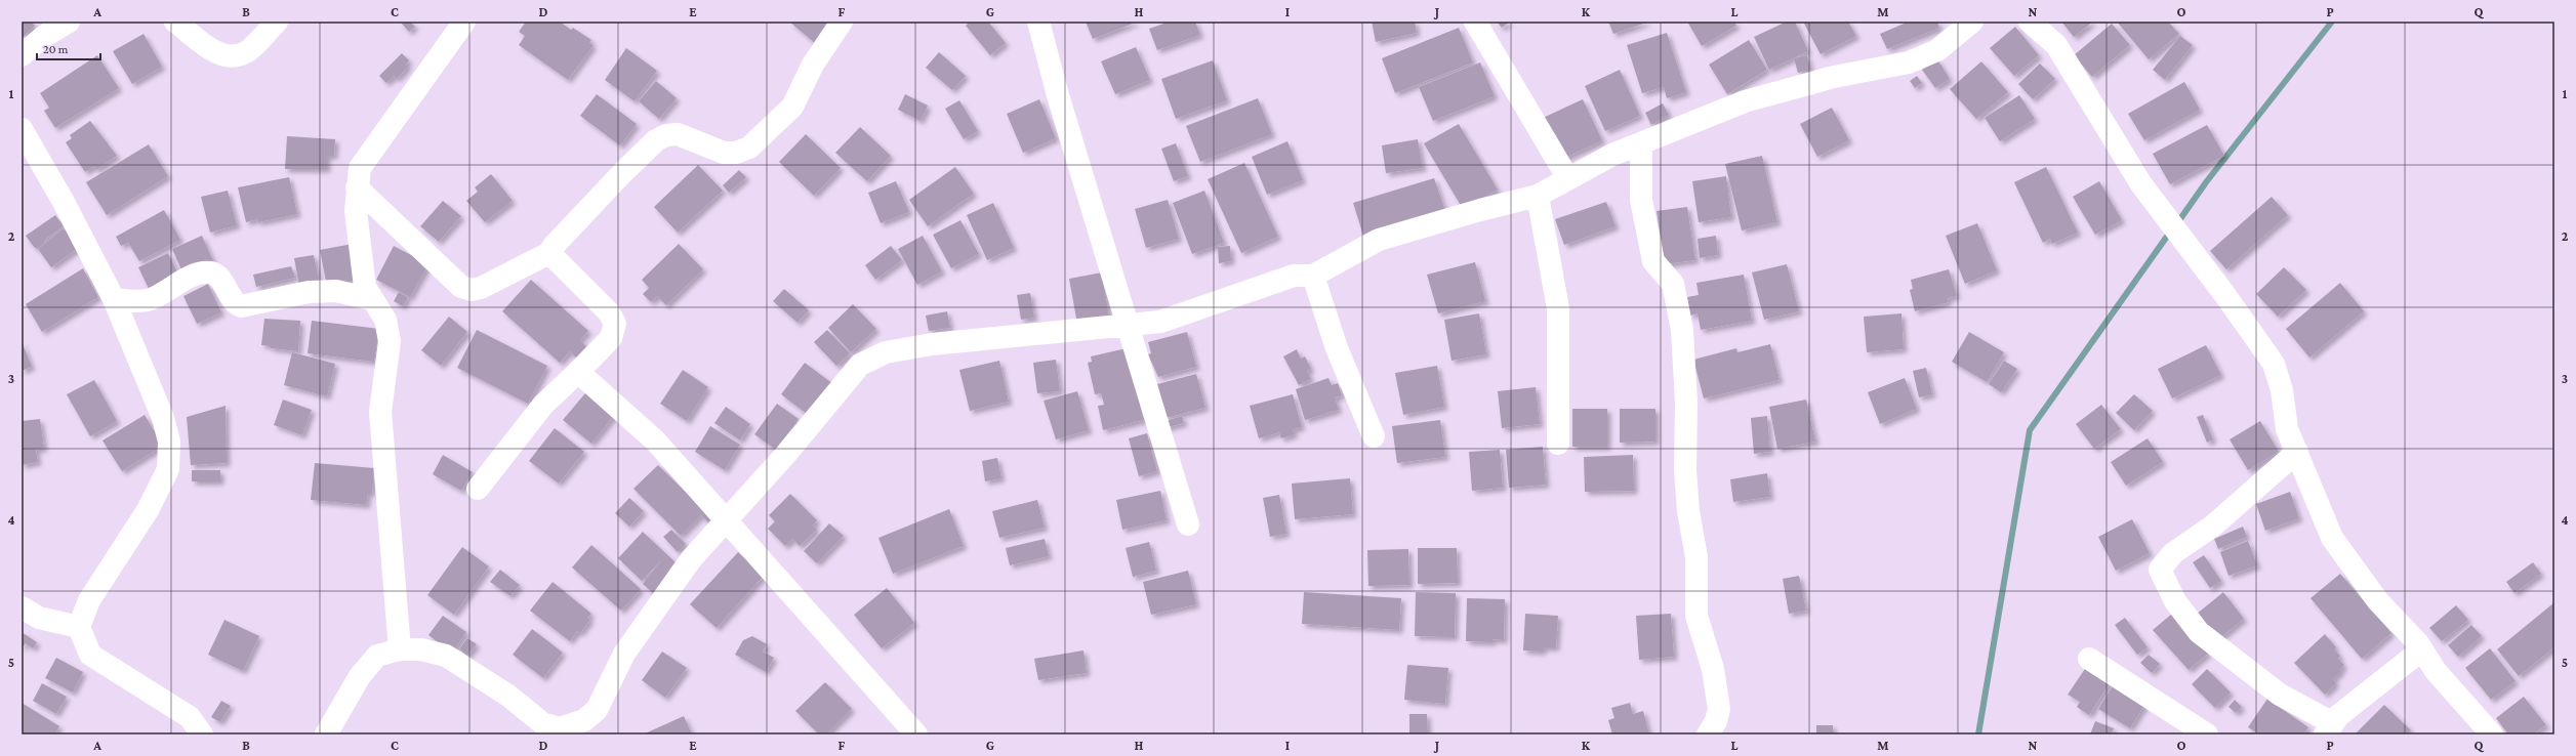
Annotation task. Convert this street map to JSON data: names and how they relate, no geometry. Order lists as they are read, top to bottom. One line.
{"scale_bar":"20 m","grid":{"columns":["A","B","C","D","E","F","G","H","I","J","K","L","M","N","O","P","Q"],"rows":["1","2","3","4","5"]}}
